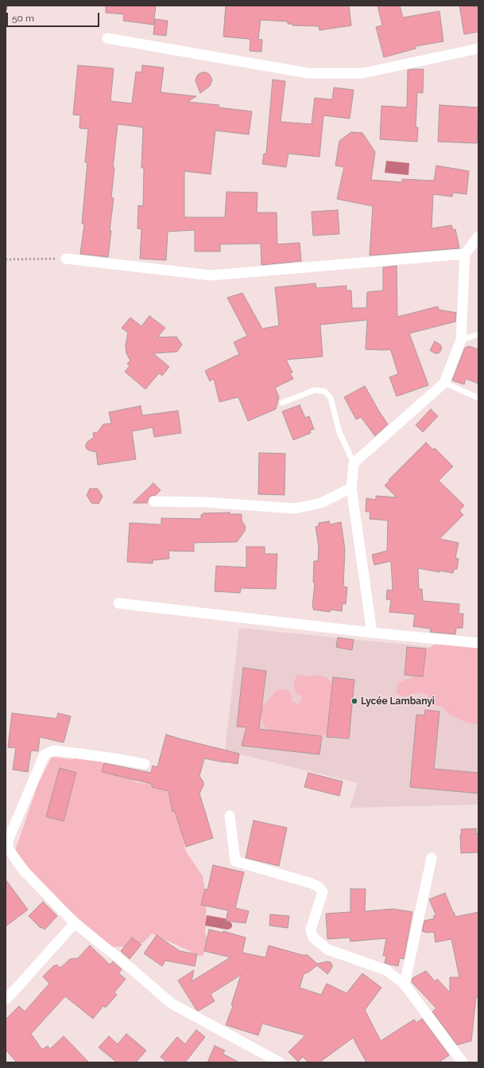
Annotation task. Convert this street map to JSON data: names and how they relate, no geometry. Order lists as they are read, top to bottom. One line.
{"places":["Lycée Lambanyi"],"scale_bar":"50 m"}
